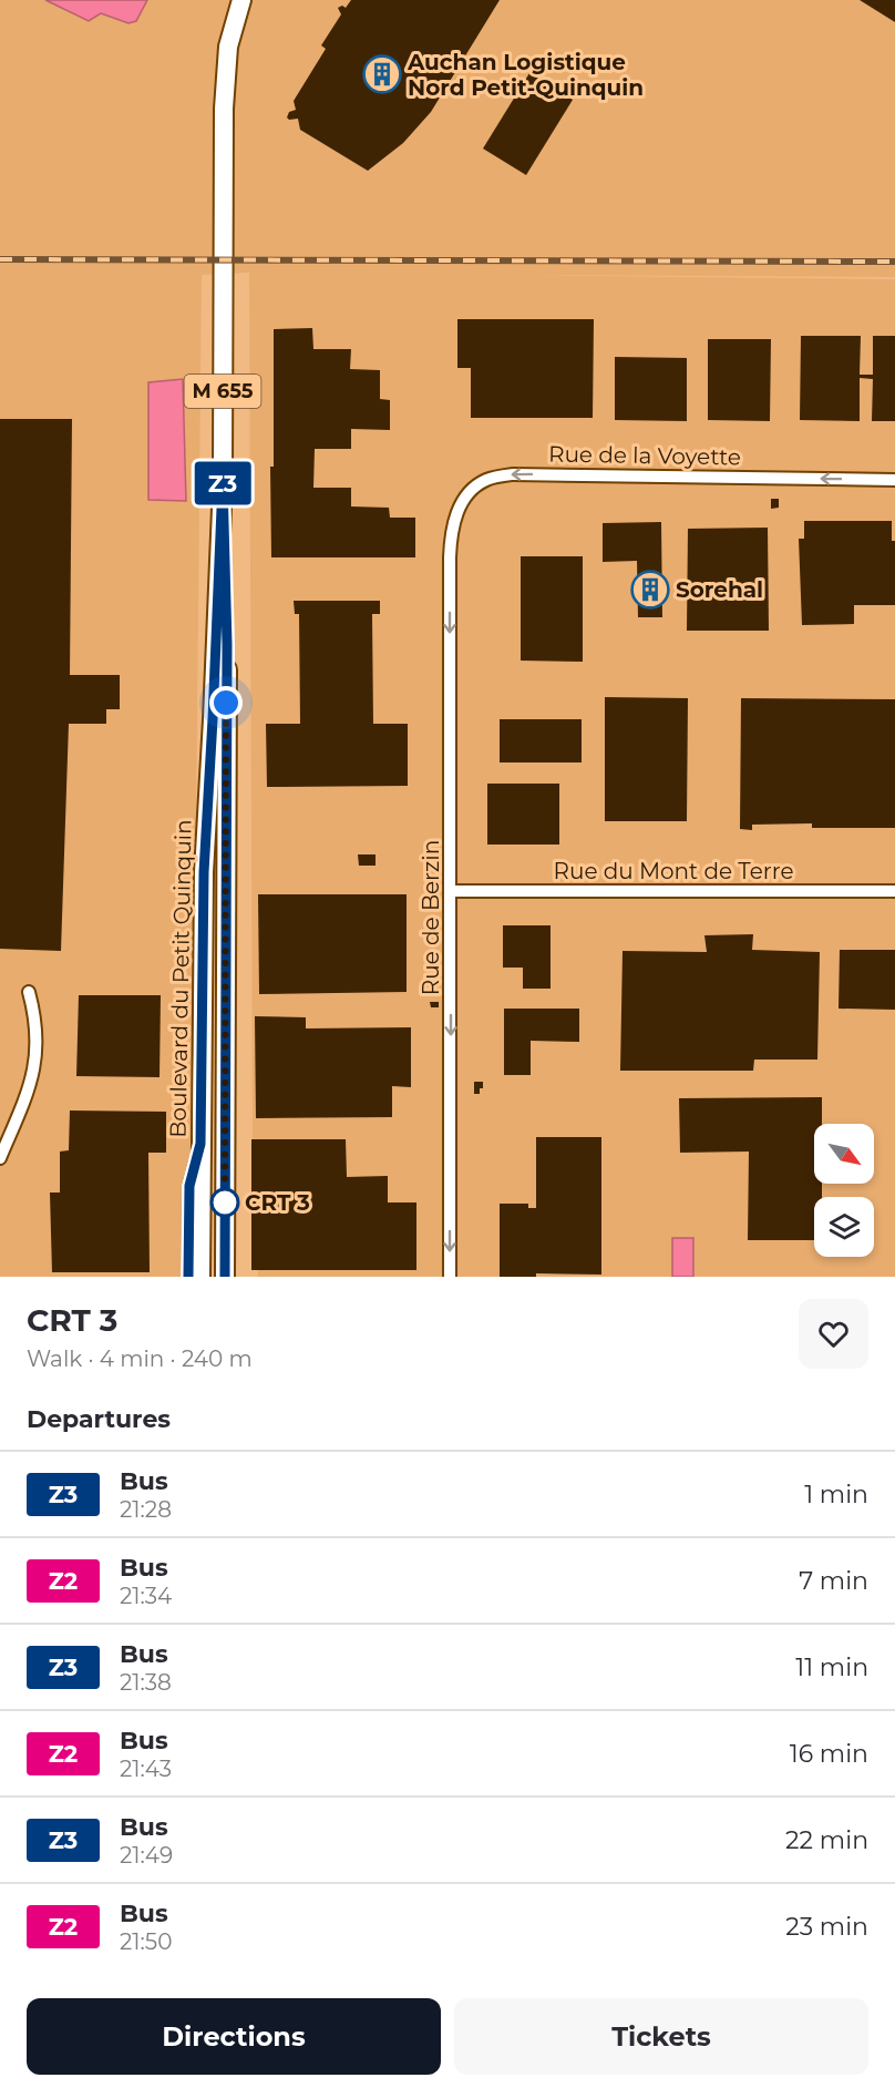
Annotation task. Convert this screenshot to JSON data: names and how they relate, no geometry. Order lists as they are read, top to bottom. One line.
{"streets":{"main road":["M 655","Boulevard du Petit Quinquin"],"street":["Rue de la Voyette","Rue du Mont de Terre","Rue de Berzin"]},"crossings":[["Rue de la Voyette","Rue de Berzin"],["Rue du Mont de Terre","Rue de Berzin"]],"one_way":["Rue de la Voyette","Rue de Berzin"],"places":{"building":["Auchan Logistique Nord Petit-Quinquin","Sorehal"],"other":["CRT 3"]},"lines":["bus line Z3"],"north":"bottom right","page":{"on_map":"Z3","heading":[["CRT 3","Walk · 4 min · 240 m"],"Departures"],"list":[{"mark":"Z3","name":"Bus","note":"21:28","value":"1 min"},{"mark":"Z2","name":"Bus","note":"21:34","value":"7 min"},{"mark":"Z3","name":"Bus","note":"21:38","value":"11 min"},{"mark":"Z2","name":"Bus","note":"21:43","value":"16 min"},{"mark":"Z3","name":"Bus","note":"21:49","value":"22 min"},{"mark":"Z2","name":"Bus","note":"21:50","value":"23 min"}],"buttons":["Directions","Tickets"]}}
